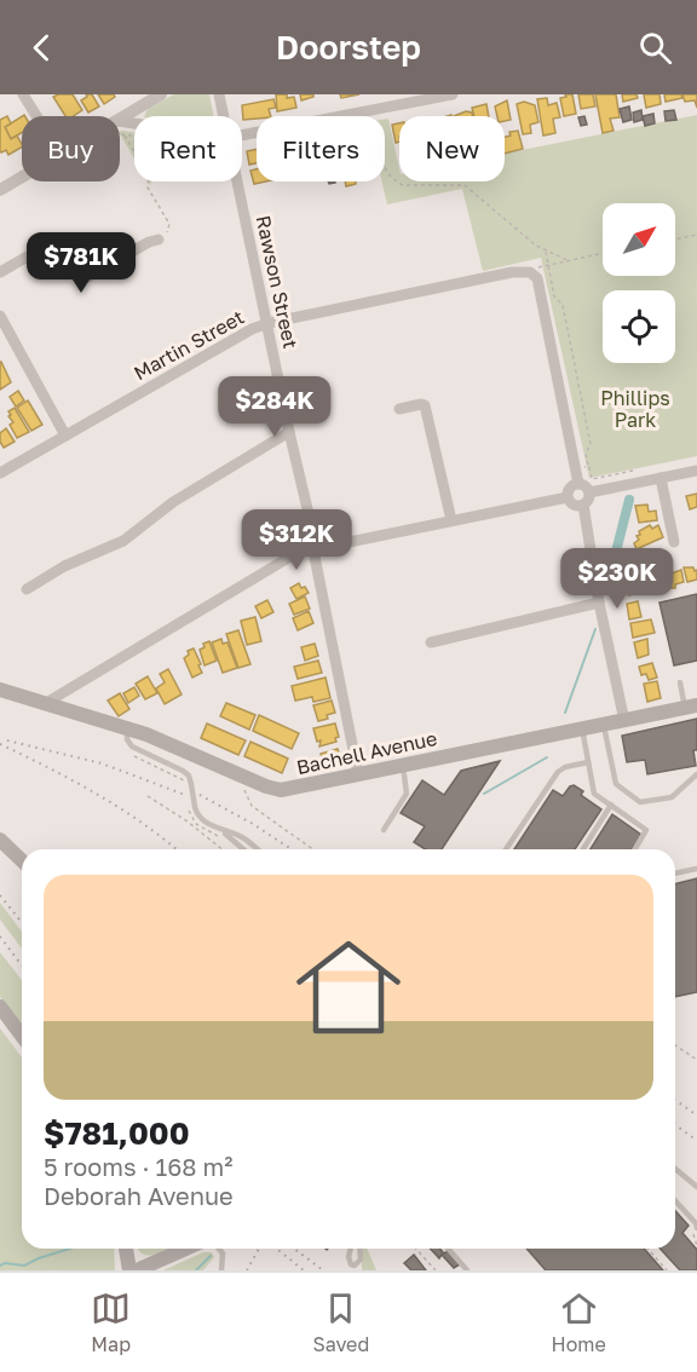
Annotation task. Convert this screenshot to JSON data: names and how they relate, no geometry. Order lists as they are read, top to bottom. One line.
{"streets":{"main road":["Bachell Avenue"],"street":["Rawson Street","Martin Street"]},"crossings":[["Rawson Street","Martin Street"],["Rawson Street","Bachell Avenue"]],"parks":["Phillips Park"],"north":"top right","page":{"header":"Doorstep","chip":["Buy","Rent","Filters","New"],"price":["$781K","$284K","$312K","$230K"],"list":[{"name":"$781,000","note":"5 rooms · 168 m² · Deborah Avenue"}],"tabs":["Map","Saved","Home"]}}
